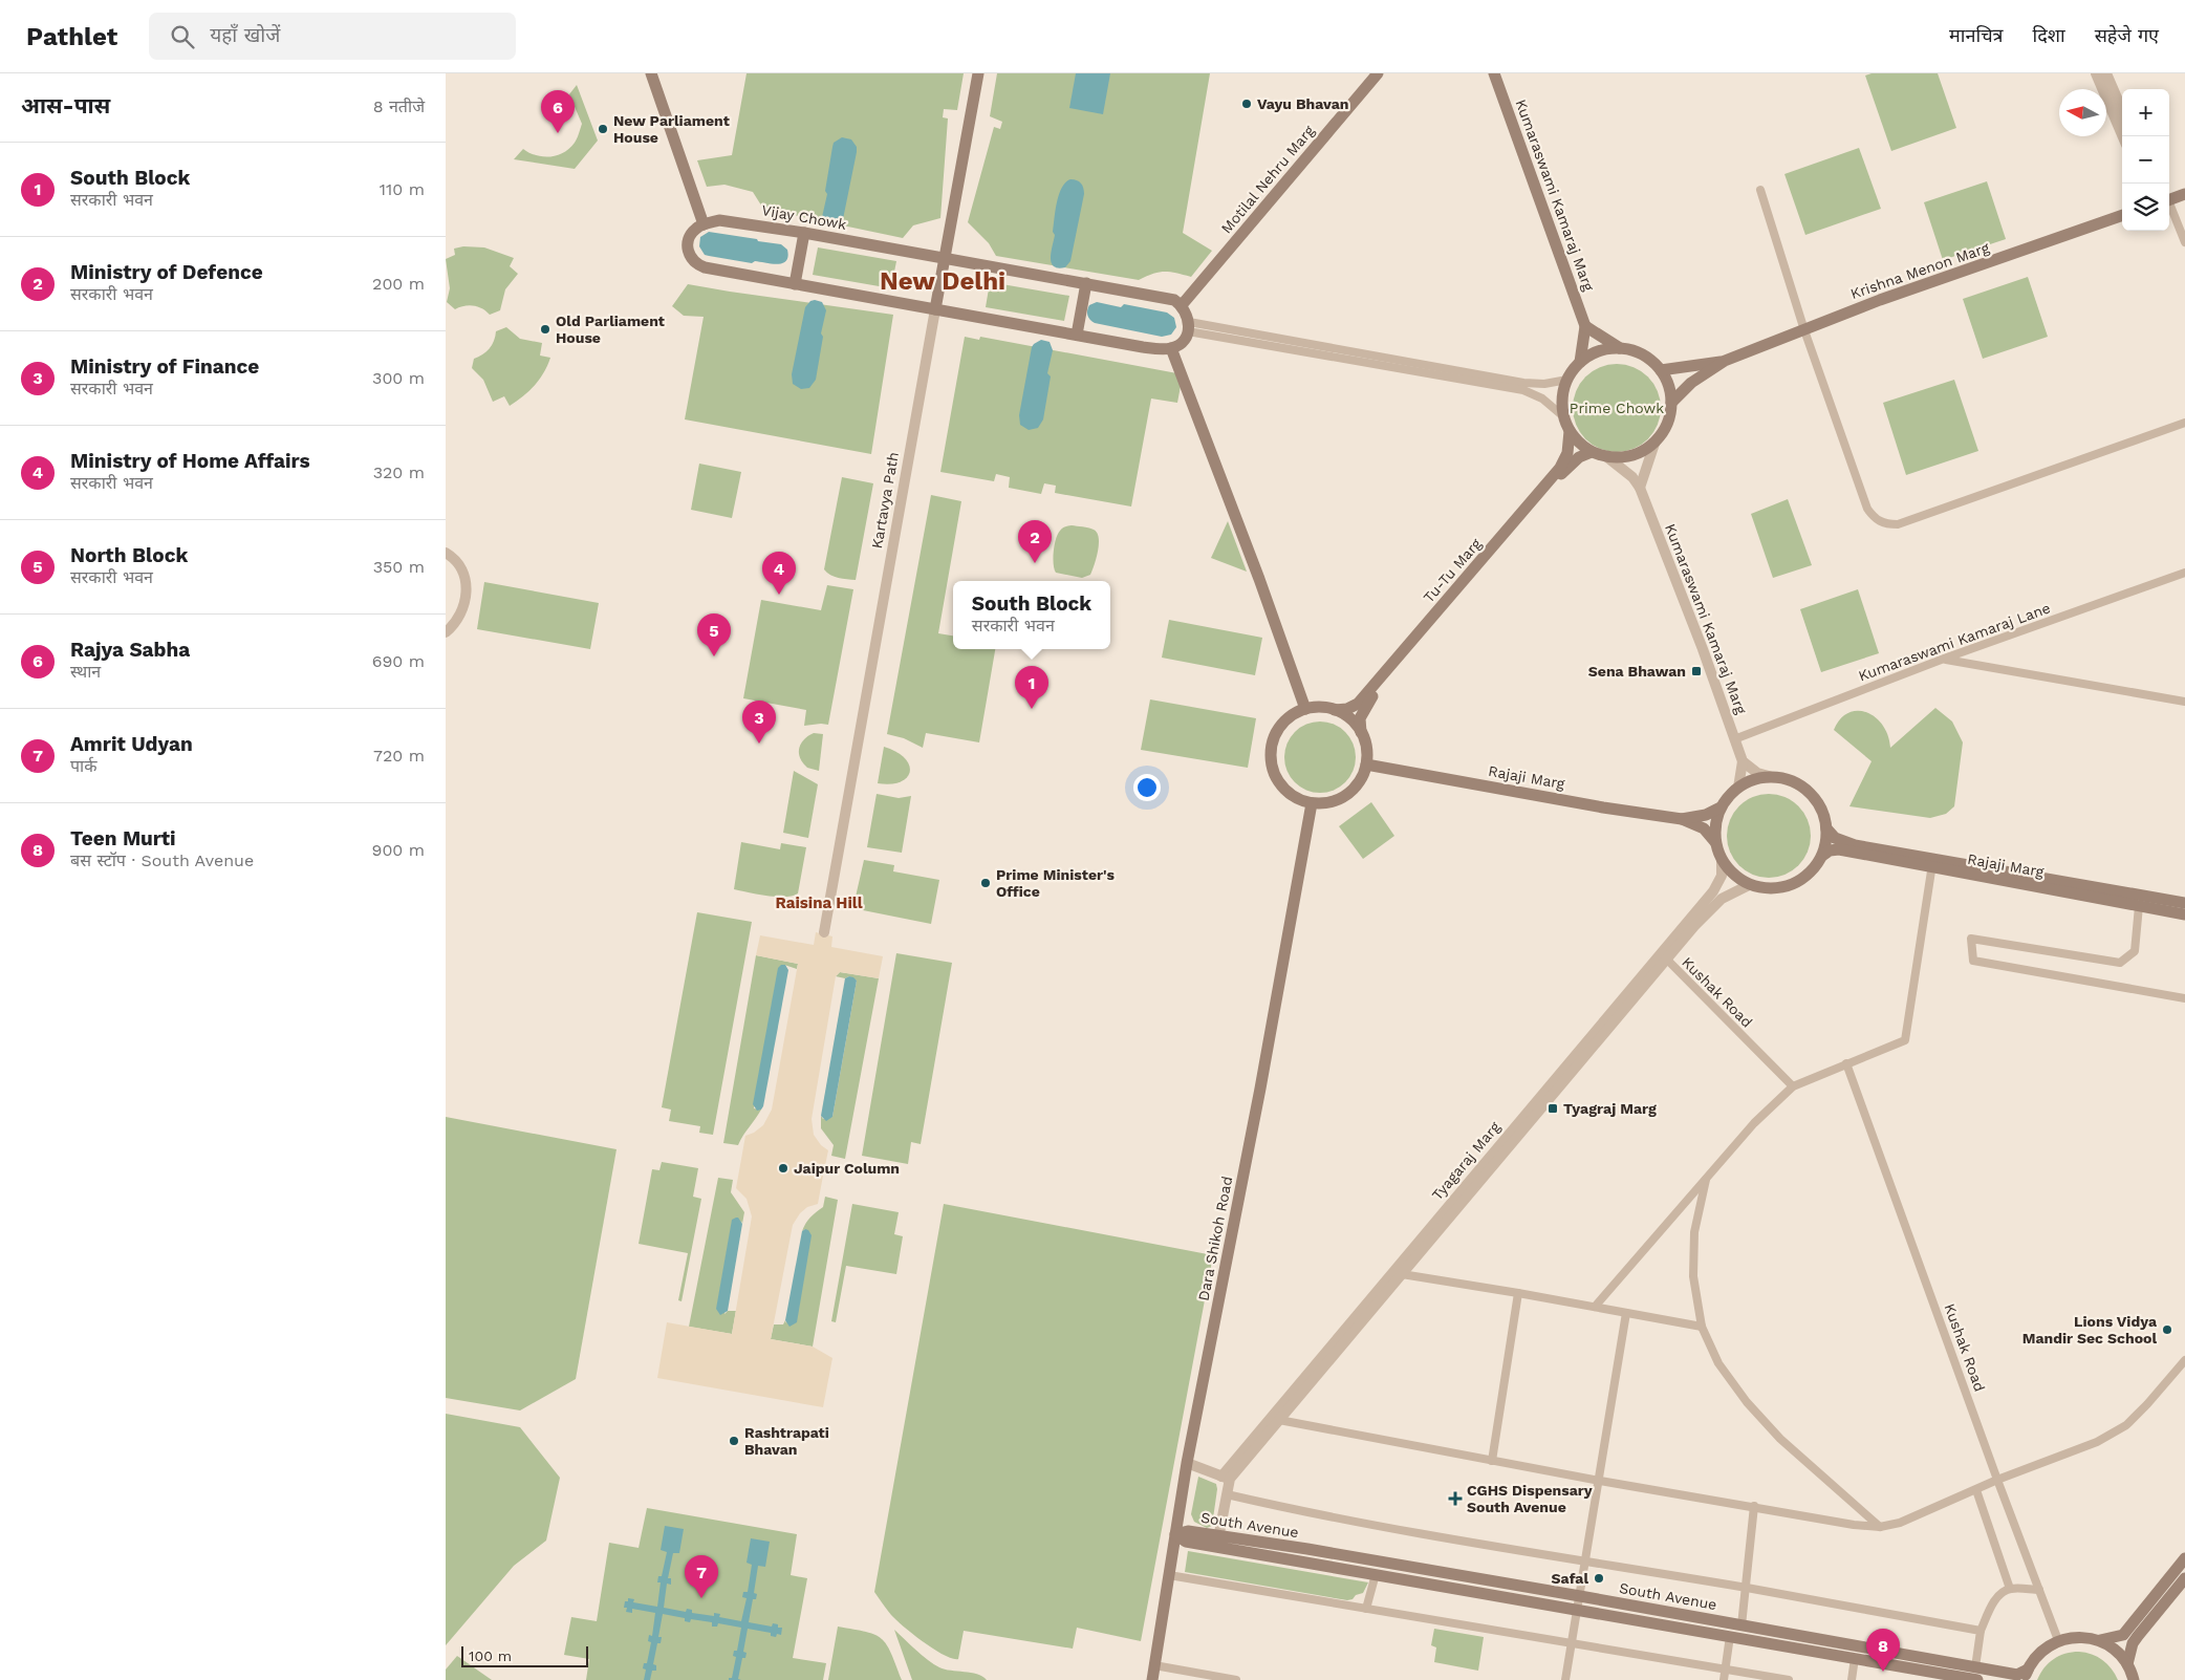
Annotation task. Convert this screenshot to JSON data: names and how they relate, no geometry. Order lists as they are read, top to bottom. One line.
{"streets":{"main road":["Motilal Nehru Marg","Kumaraswami Kamaraj Marg","Vijay Chowk","Krishna Menon Marg","Kartavya Path","Tu-Tu Marg","Rajaji Marg","Dara Shikoh Road","South Avenue"],"street":["Kumaraswami Kamaraj Lane","Kushak Road","Tyagaraj Marg"]},"crossings":[["Motilal Nehru Marg","Vijay Chowk"],["Kumaraswami Kamaraj Marg","Krishna Menon Marg"],["Kumaraswami Kamaraj Marg","Tu-Tu Marg"],["Kumaraswami Kamaraj Marg","Kumaraswami Kamaraj Lane"],["Kumaraswami Kamaraj Marg","Rajaji Marg"],["Kumaraswami Kamaraj Marg","Tyagaraj Marg"],["Vijay Chowk","Kartavya Path"],["Krishna Menon Marg","Tu-Tu Marg"],["Tu-Tu Marg","Rajaji Marg"],["Tu-Tu Marg","Dara Shikoh Road"],["Rajaji Marg","Tyagaraj Marg"],["Rajaji Marg","Dara Shikoh Road"],["Kushak Road","Tyagaraj Marg"],["Tyagaraj Marg","South Avenue"],["Dara Shikoh Road","South Avenue"]],"districts":["New Delhi","Raisina Hill"],"parks":["Prime Chowk"],"places":{"other":["Vayu Bhavan","New Parliament House","Old Parliament House","Prime Minister's Office","Jaipur Column","Lions Vidya Mandir Sec School","Rashtrapati Bhavan","Safal"],"transit":["Sena Bhawan","Tyagraj Marg"],"health":["CGHS Dispensary South Avenue"]},"scale_bar":"100 m","north":"left","page":{"header":"Pathlet","search":"यहाँ खोजें","nav":["मानचित्र","दिशा","सहेजे गए"],"heading":["आस-पास","8 नतीजे"],"map_buttons":["+","−"],"pins":["6","2","4","5","1","3","7","8"],"list":[{"mark":"1","name":"South Block","note":"सरकारी भवन","value":"110 m"},{"mark":"2","name":"Ministry of Defence","note":"सरकारी भवन","value":"200 m"},{"mark":"3","name":"Ministry of Finance","note":"सरकारी भवन","value":"300 m"},{"mark":"4","name":"Ministry of Home Affairs","note":"सरकारी भवन","value":"320 m"},{"mark":"5","name":"North Block","note":"सरकारी भवन","value":"350 m"},{"mark":"6","name":"Rajya Sabha","note":"स्थान","value":"690 m"},{"mark":"7","name":"Amrit Udyan","note":"पार्क","value":"720 m"},{"mark":"8","name":"Teen Murti","note":"बस स्टॉप · South Avenue","value":"900 m"}],"popup":["South Block","सरकारी भवन"],"scale":"100 m"}}
